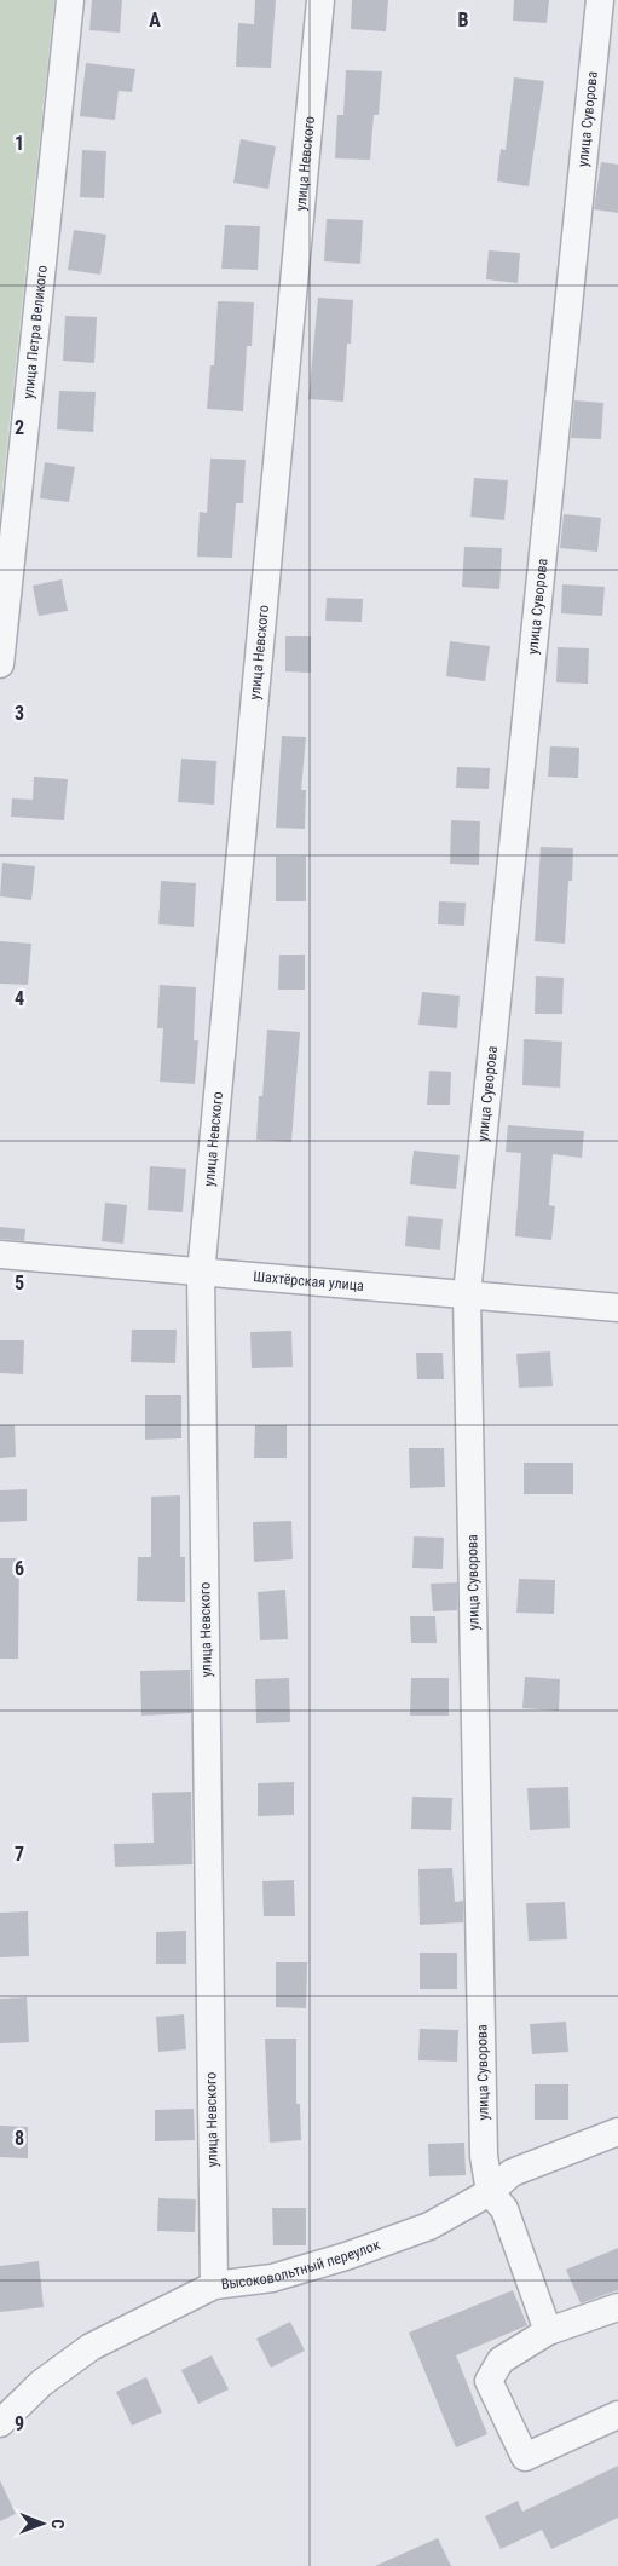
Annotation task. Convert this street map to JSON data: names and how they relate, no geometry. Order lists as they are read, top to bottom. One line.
{"streets":{"street":["улица Суворова","улица Невского","улица Петра Великого","Шахтёрская улица","Высоковольтный переулок"]},"crossings":[["улица Суворова","Шахтёрская улица"],["улица Суворова","Высоковольтный переулок"],["улица Невского","Шахтёрская улица"],["улица Невского","Высоковольтный переулок"]],"north":"right","grid":{"columns":["A","B"],"rows":["1","2","3","4","5","6","7","8","9"]}}
